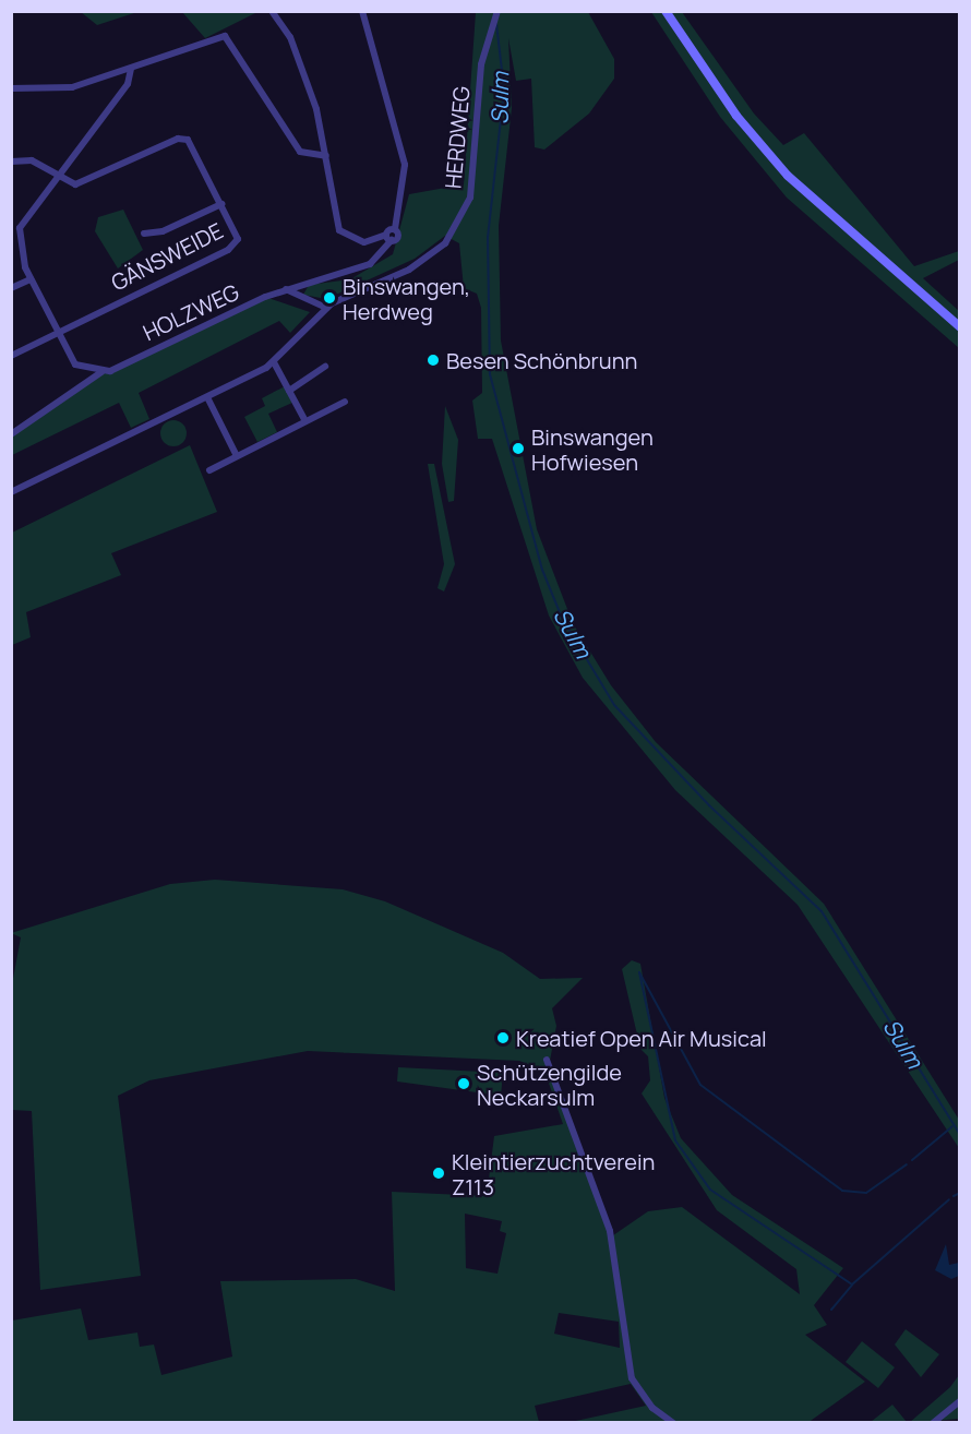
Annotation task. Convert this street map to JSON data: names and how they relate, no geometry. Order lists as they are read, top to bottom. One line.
{"streets":{"street":["HERDWEG","GÄNSWEIDE","HOLZWEG"]},"water":["Sulm"],"places":["Binswangen, Herdweg","Besen Schönbrunn","Binswangen Hofwiesen","Kreatief Open Air Musical","Schützengilde Neckarsulm","Kleintierzuchtverein Z113"]}
